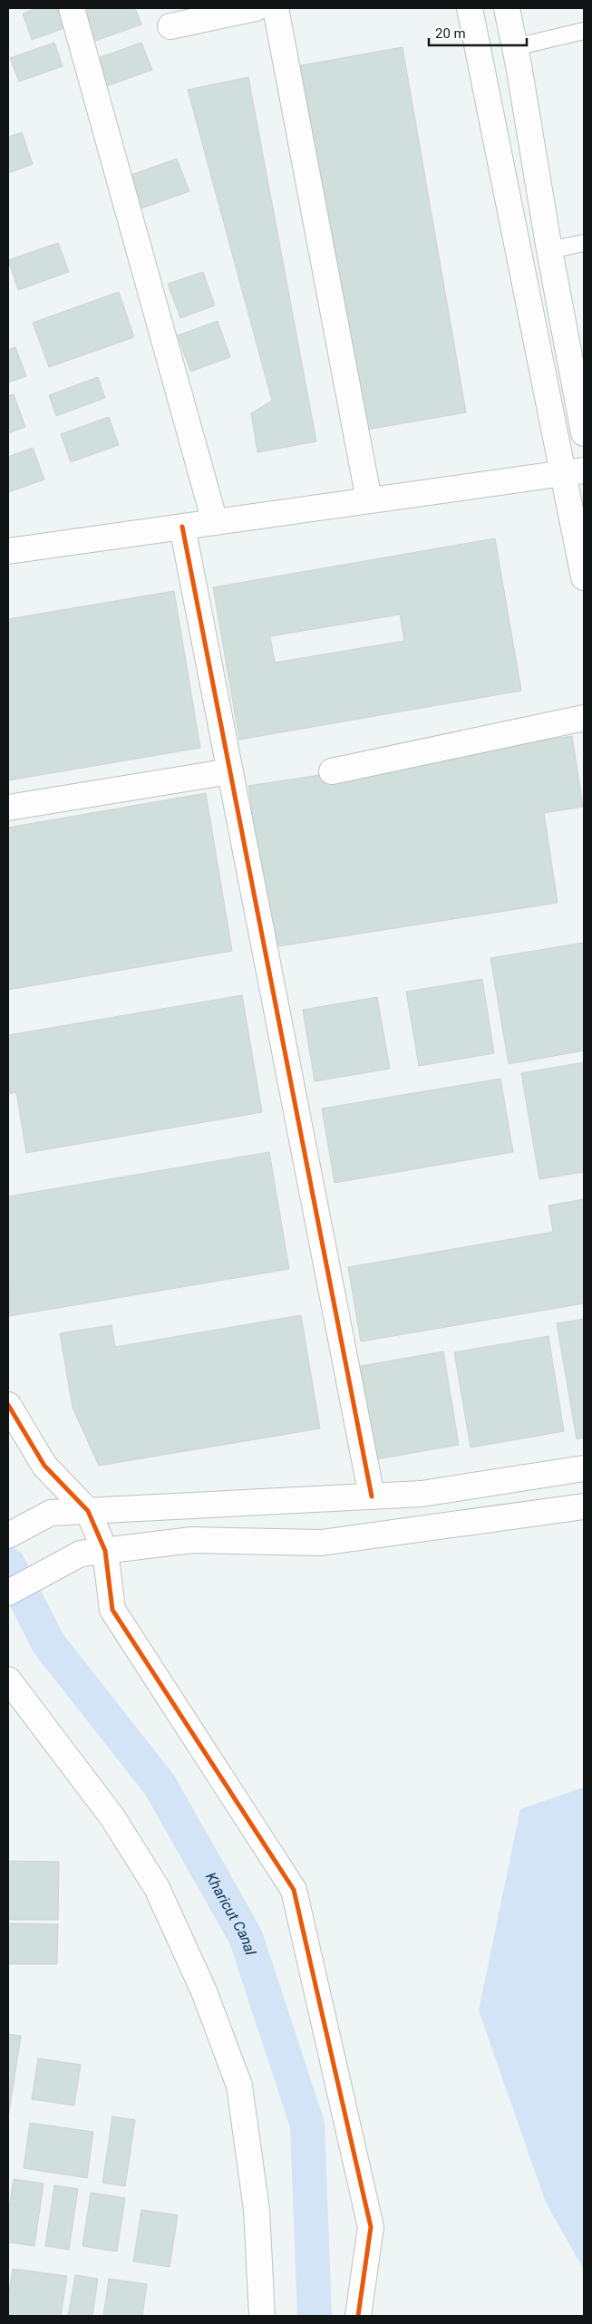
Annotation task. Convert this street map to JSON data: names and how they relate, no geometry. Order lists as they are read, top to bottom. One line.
{"water":["Kharicut Canal"],"scale_bar":"20 m"}
